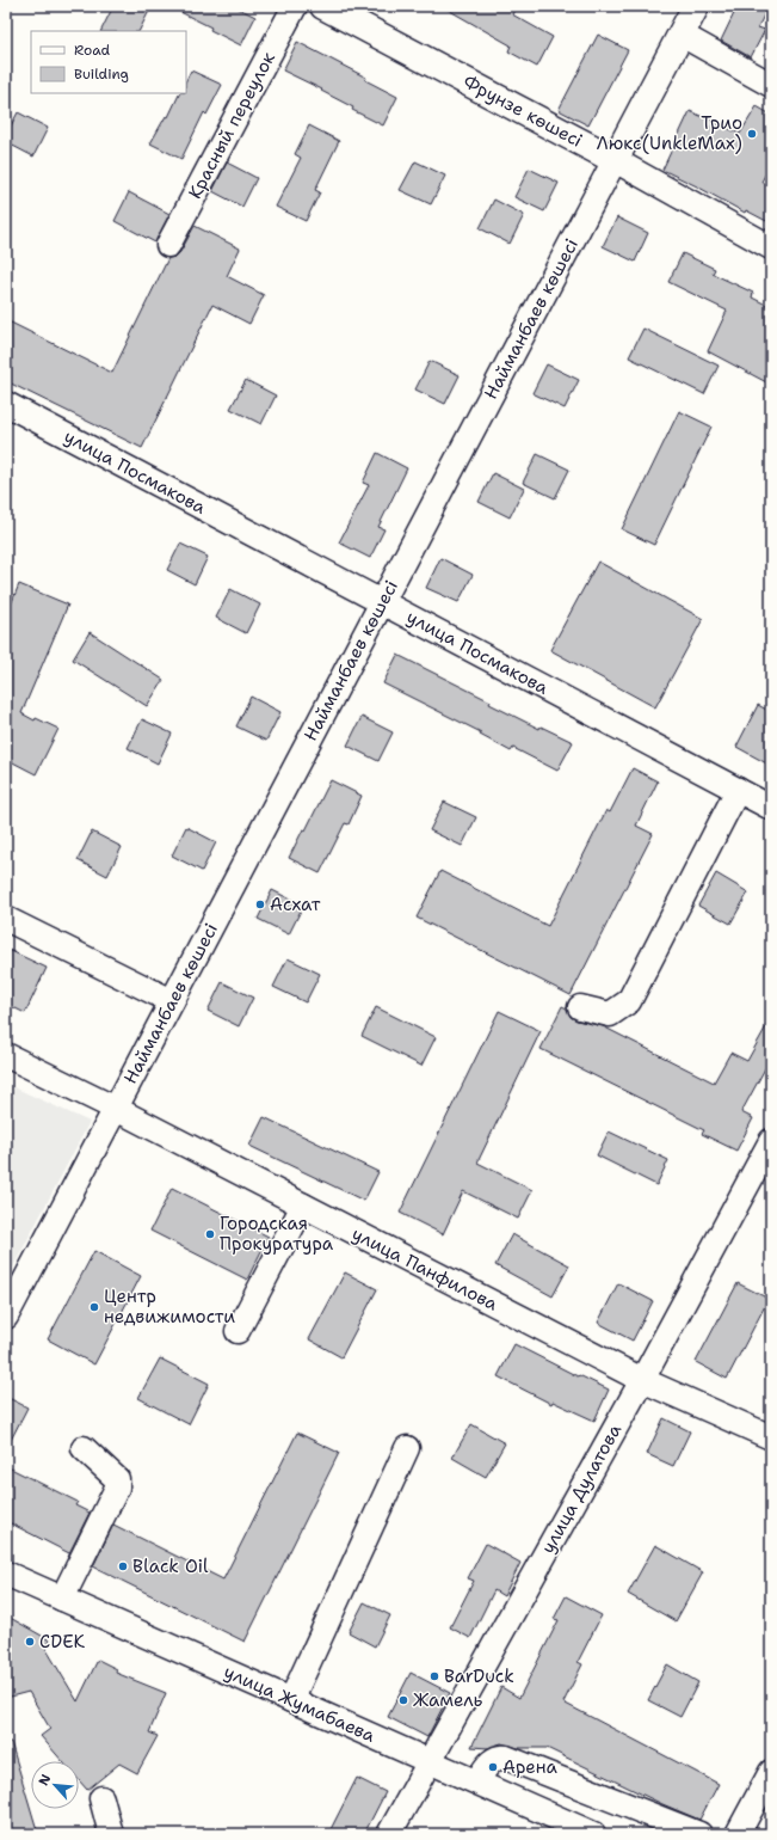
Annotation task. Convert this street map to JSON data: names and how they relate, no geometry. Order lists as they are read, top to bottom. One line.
{"streets":{"main road":["Фрунзе көшесі","Найманбаев көшесі"],"street":["Красный переулок","улица Посмакова","улица Панфилова","улица Дулатова","улица Жумабаева"]},"crossings":[["Фрунзе көшесі","Найманбаев көшесі"],["Найманбаев көшесі","улица Посмакова"],["Найманбаев көшесі","улица Панфилова"],["улица Панфилова","улица Дулатова"],["улица Дулатова","улица Жумабаева"]],"places":["Трио Люкс(UnkleMax)","Асхат","Городская Прокуратура","Центр недвижимости","Black Oil","CDEK","BarDuck","Жамель","Арена"],"legend":["Road","Building"],"north":"top left"}
